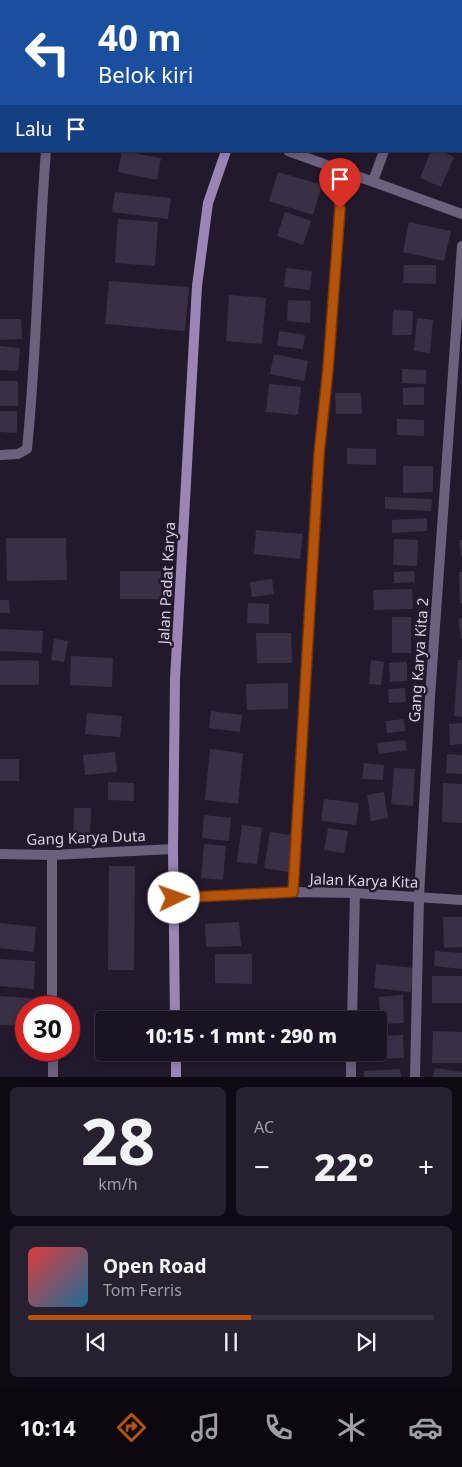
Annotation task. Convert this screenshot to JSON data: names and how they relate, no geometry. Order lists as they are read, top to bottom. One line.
{"streets":{"street":["Jalan Padat Karya","Gang Karya Kita 2","Gang Karya Duta","Jalan Karya Kita"]},"crossings":[["Jalan Padat Karya","Gang Karya Duta"],["Jalan Padat Karya","Jalan Karya Kita"],["Gang Karya Kita 2","Jalan Karya Kita"]],"page":{"turn":["40 m","Belok kiri"],"then":"Lalu","limit":"30","trip":"10:15 · 1 mnt · 290 m","tile":[["28","km/h"],"AC"],"heat":["−","22°","+"],"song":["Open Road","Tom Ferris"],"tabs":"10:14"}}
